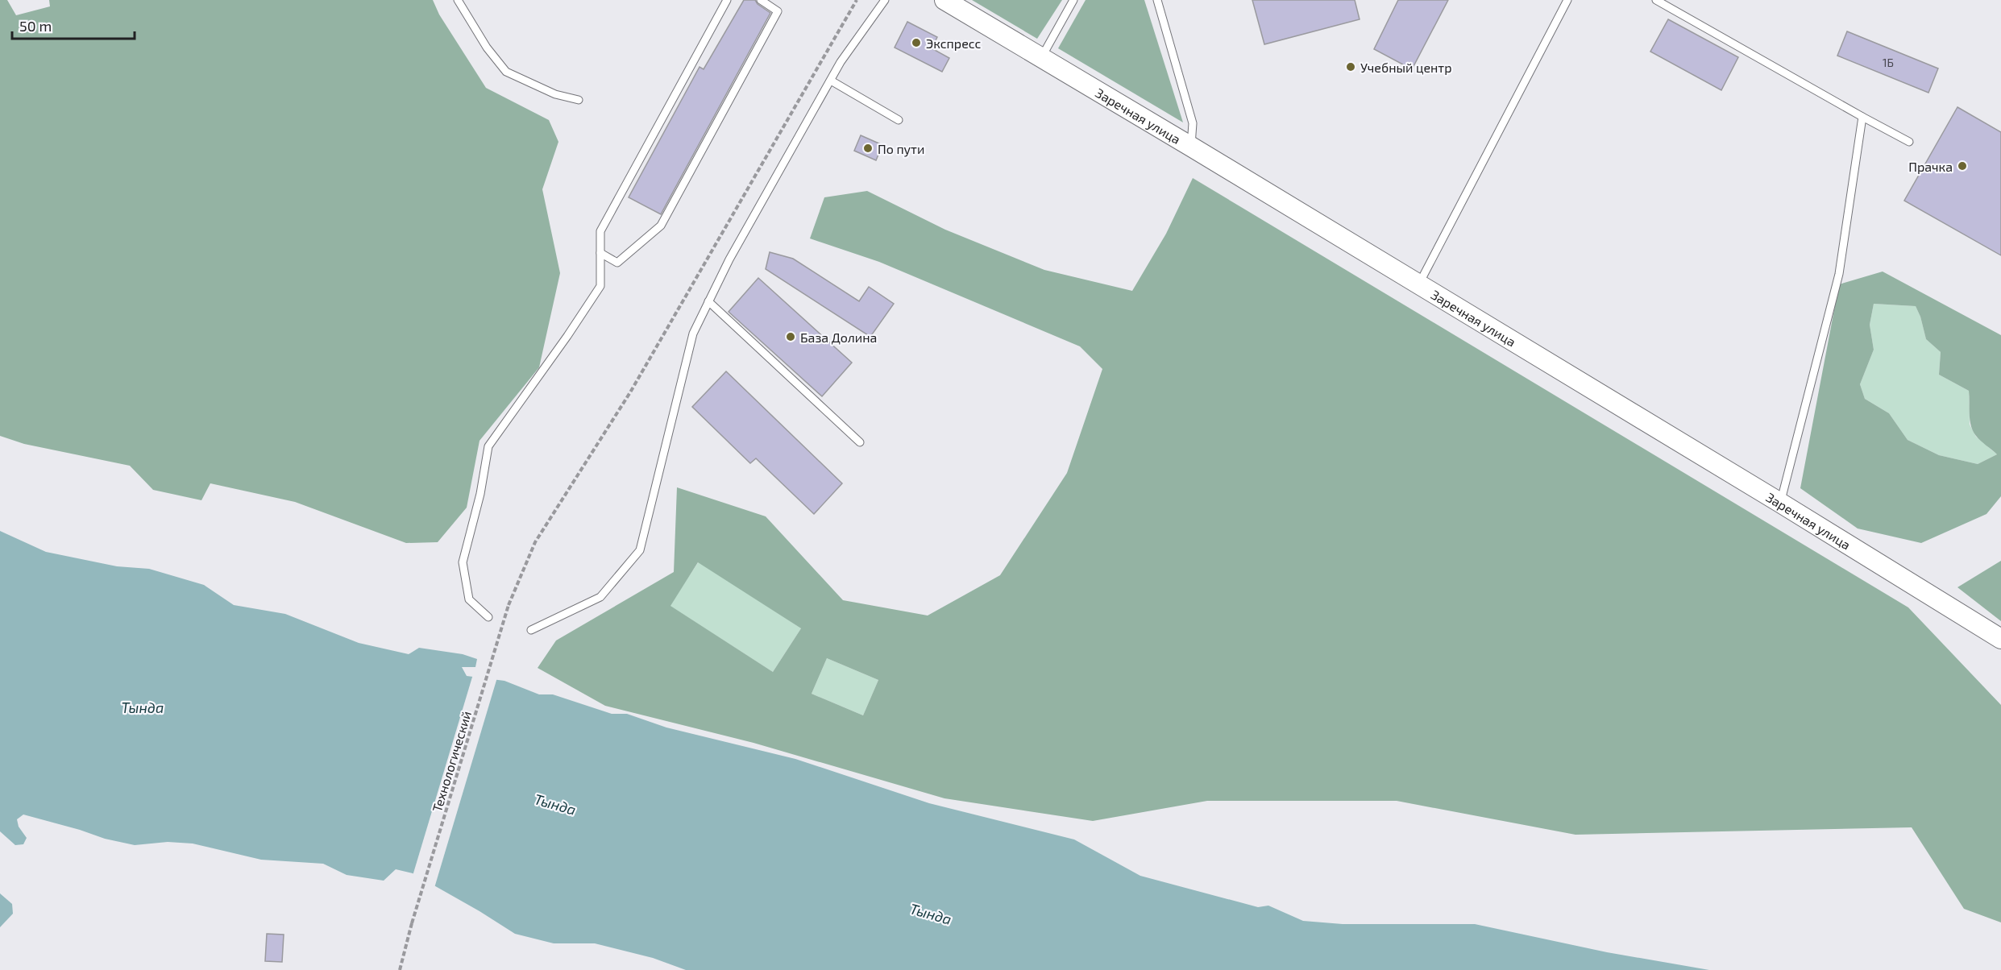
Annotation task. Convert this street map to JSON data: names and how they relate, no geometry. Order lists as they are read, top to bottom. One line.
{"streets":{"street":["Заречная улица"],"path":["Технологический"]},"water":["Тында"],"places":["Экспресс","Учебный центр","По пути","Прачка","База Долина"],"house_numbers":["1Б"],"scale_bar":"50 m"}
